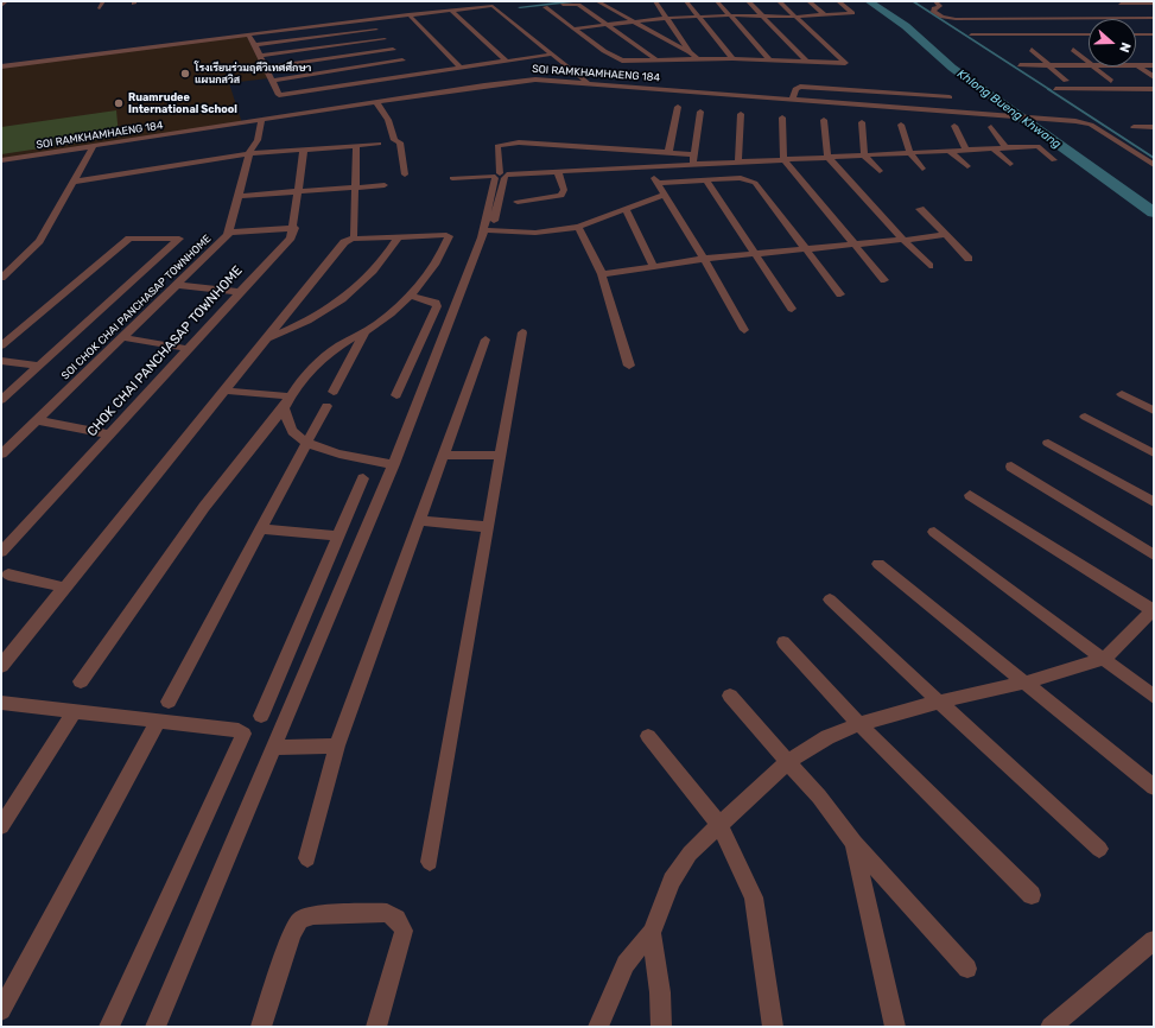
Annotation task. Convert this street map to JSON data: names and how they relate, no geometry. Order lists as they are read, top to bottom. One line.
{"streets":{"street":["SOI RAMKHAMHAENG 184","SOI CHOK CHAI PANCHASAP TOWNHOME","CHOK CHAI PANCHASAP TOWNHOME"]},"crossings":[["SOI RAMKHAMHAENG 184","SOI CHOK CHAI PANCHASAP TOWNHOME"]],"water":["Khlong Bueng Khwang"],"places":["โรงเรียนร่วมฤดีวิเทศศึกษา แผนกสวิส","Ruamrudee International School"],"north":"right"}
